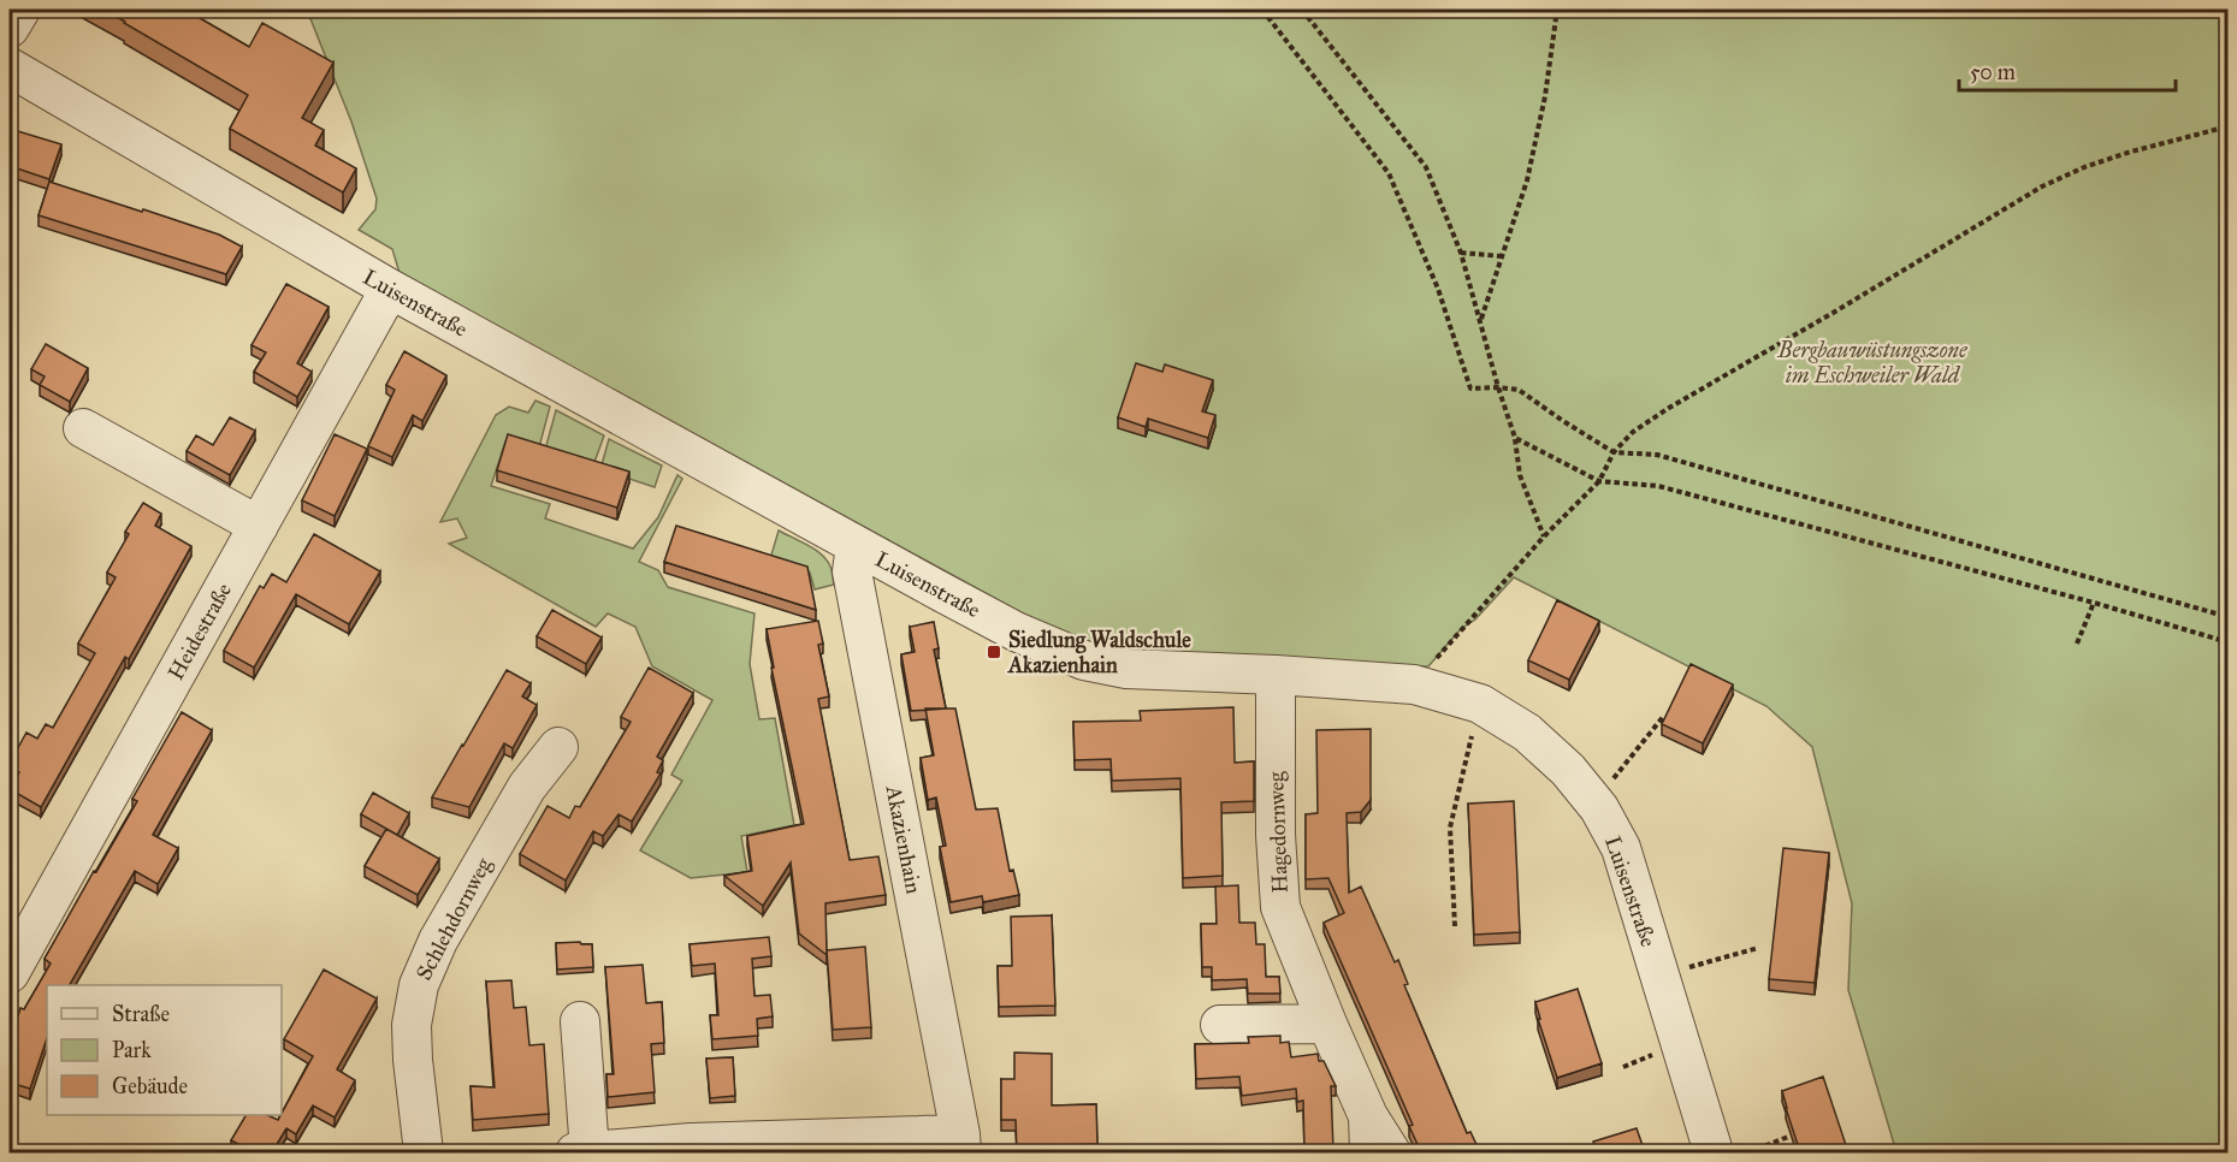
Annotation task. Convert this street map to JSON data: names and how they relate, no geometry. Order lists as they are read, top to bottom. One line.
{"streets":{"street":["Luisenstraße","Heidestraße","Hagedornweg","Akazienhain","Schlehdornweg"]},"crossings":[["Luisenstraße","Heidestraße"],["Luisenstraße","Hagedornweg"],["Luisenstraße","Akazienhain"]],"parks":["Bergbauwüstungszone im Eschweiler Wald"],"places":{"transit":["Siedlung Waldschule Akazienhain"]},"legend":["Straße","Park","Gebäude"],"scale_bar":"50 m"}
